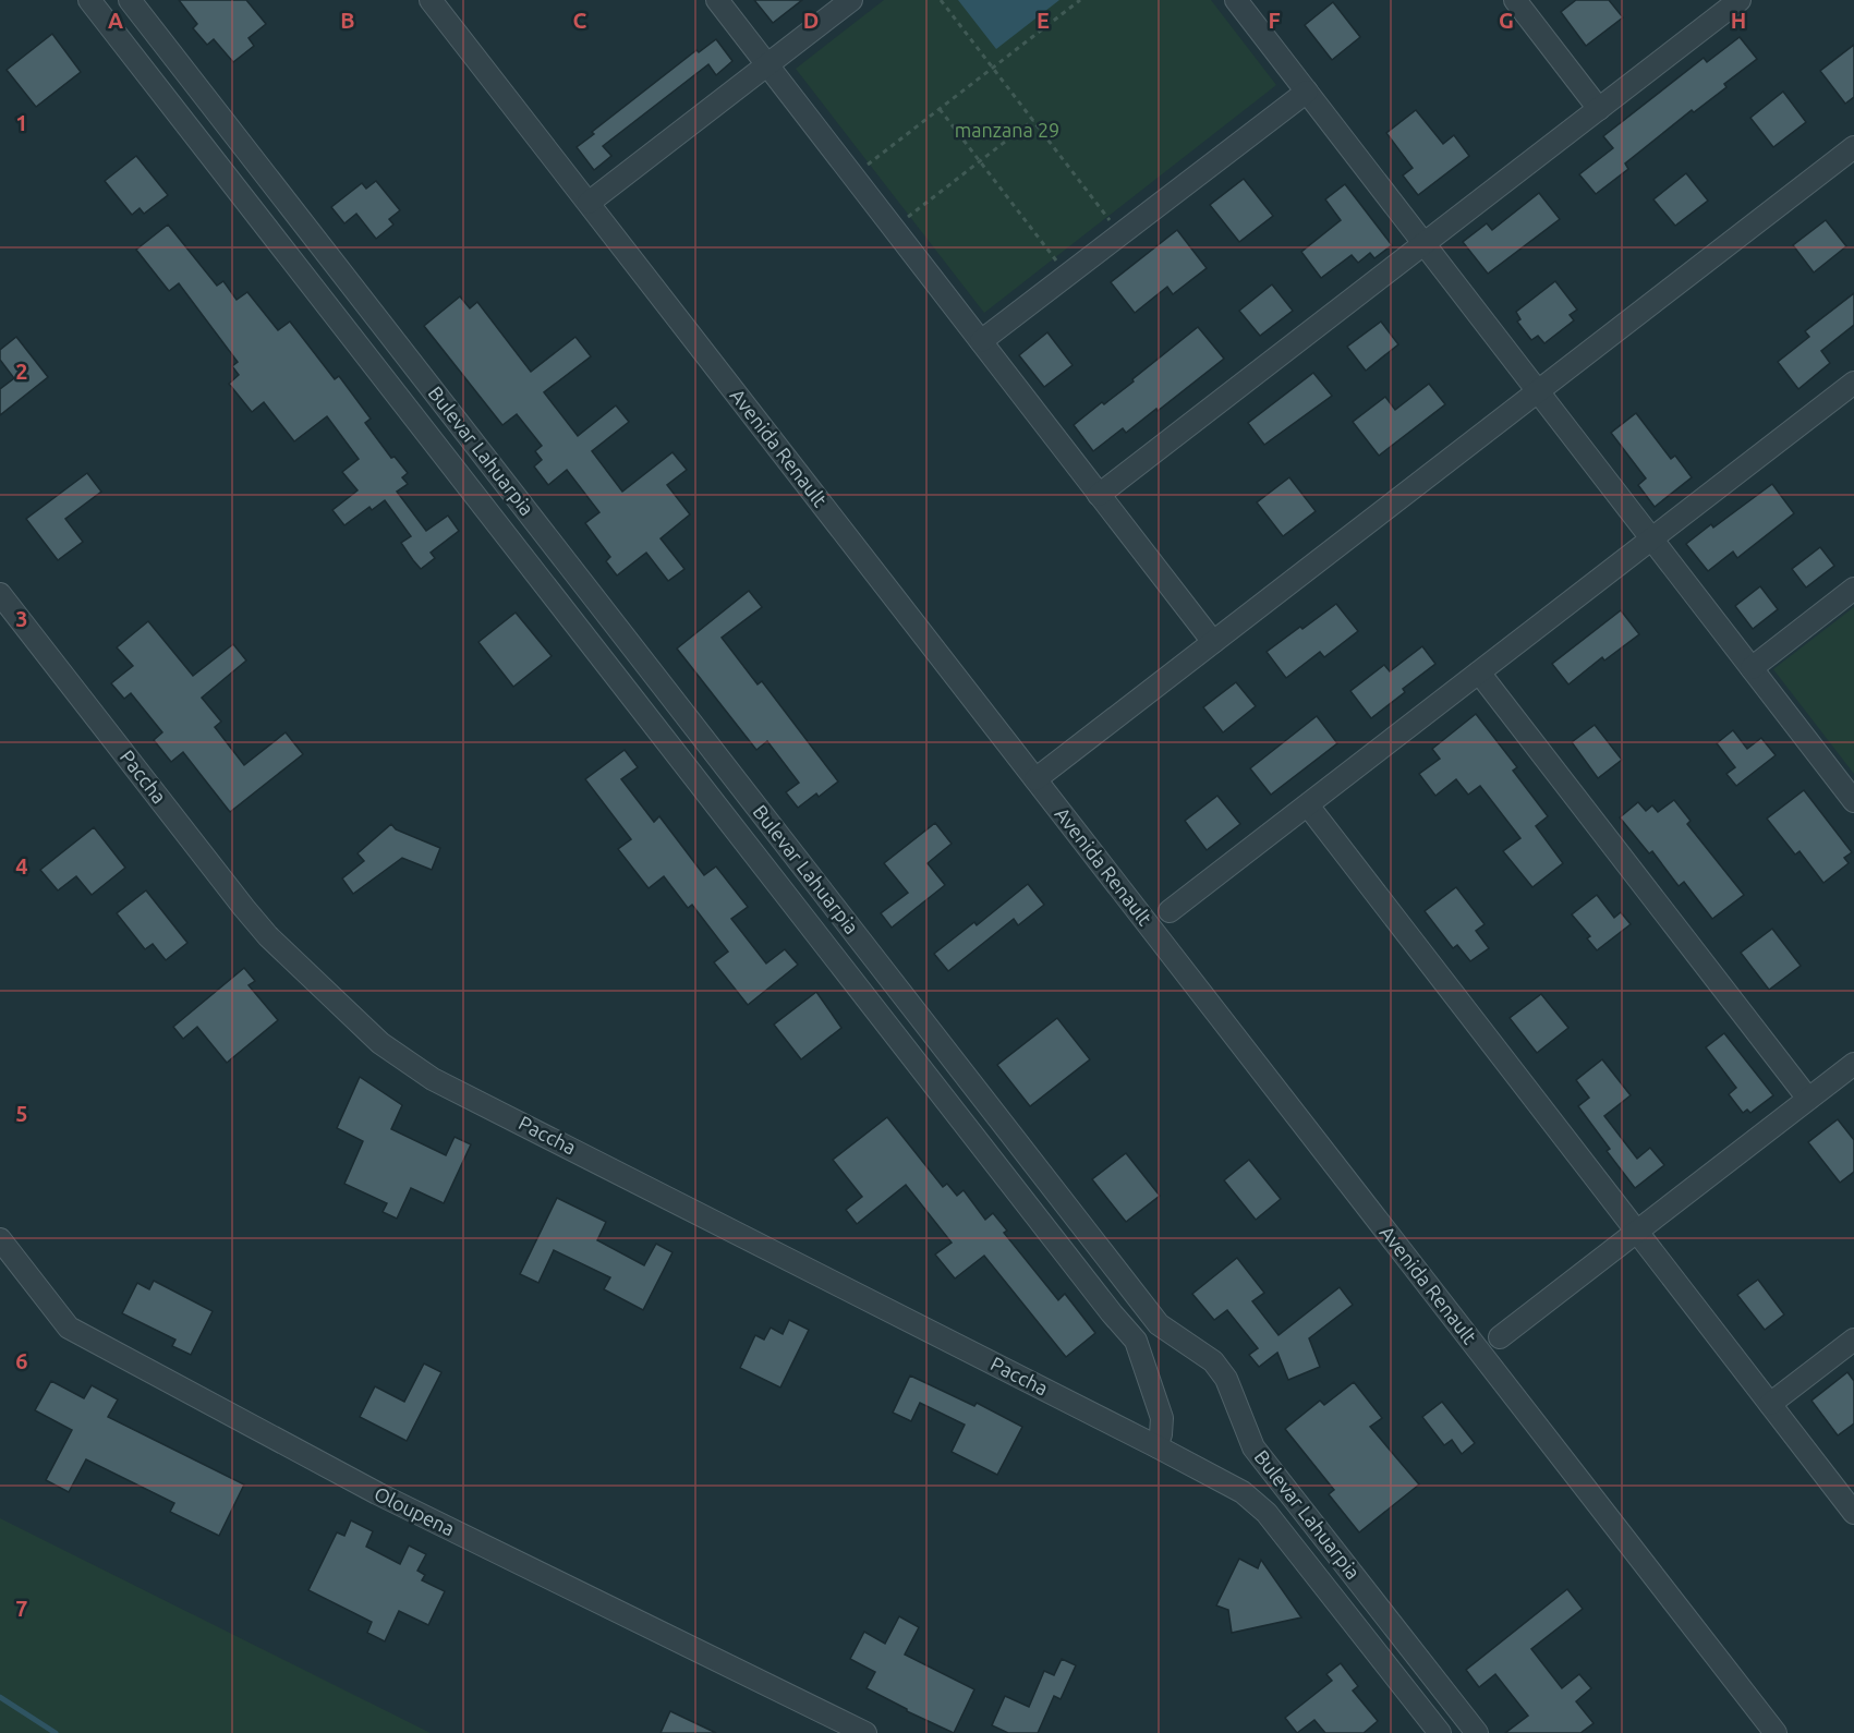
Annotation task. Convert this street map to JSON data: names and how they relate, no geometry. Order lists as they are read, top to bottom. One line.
{"streets":{"street":["Avenida Renault","Bulevar Lahuarpia","Paccha","Oloupena"]},"parks":["manzana 29"],"grid":{"columns":["A","B","C","D","E","F","G","H"],"rows":["1","2","3","4","5","6","7"]}}
